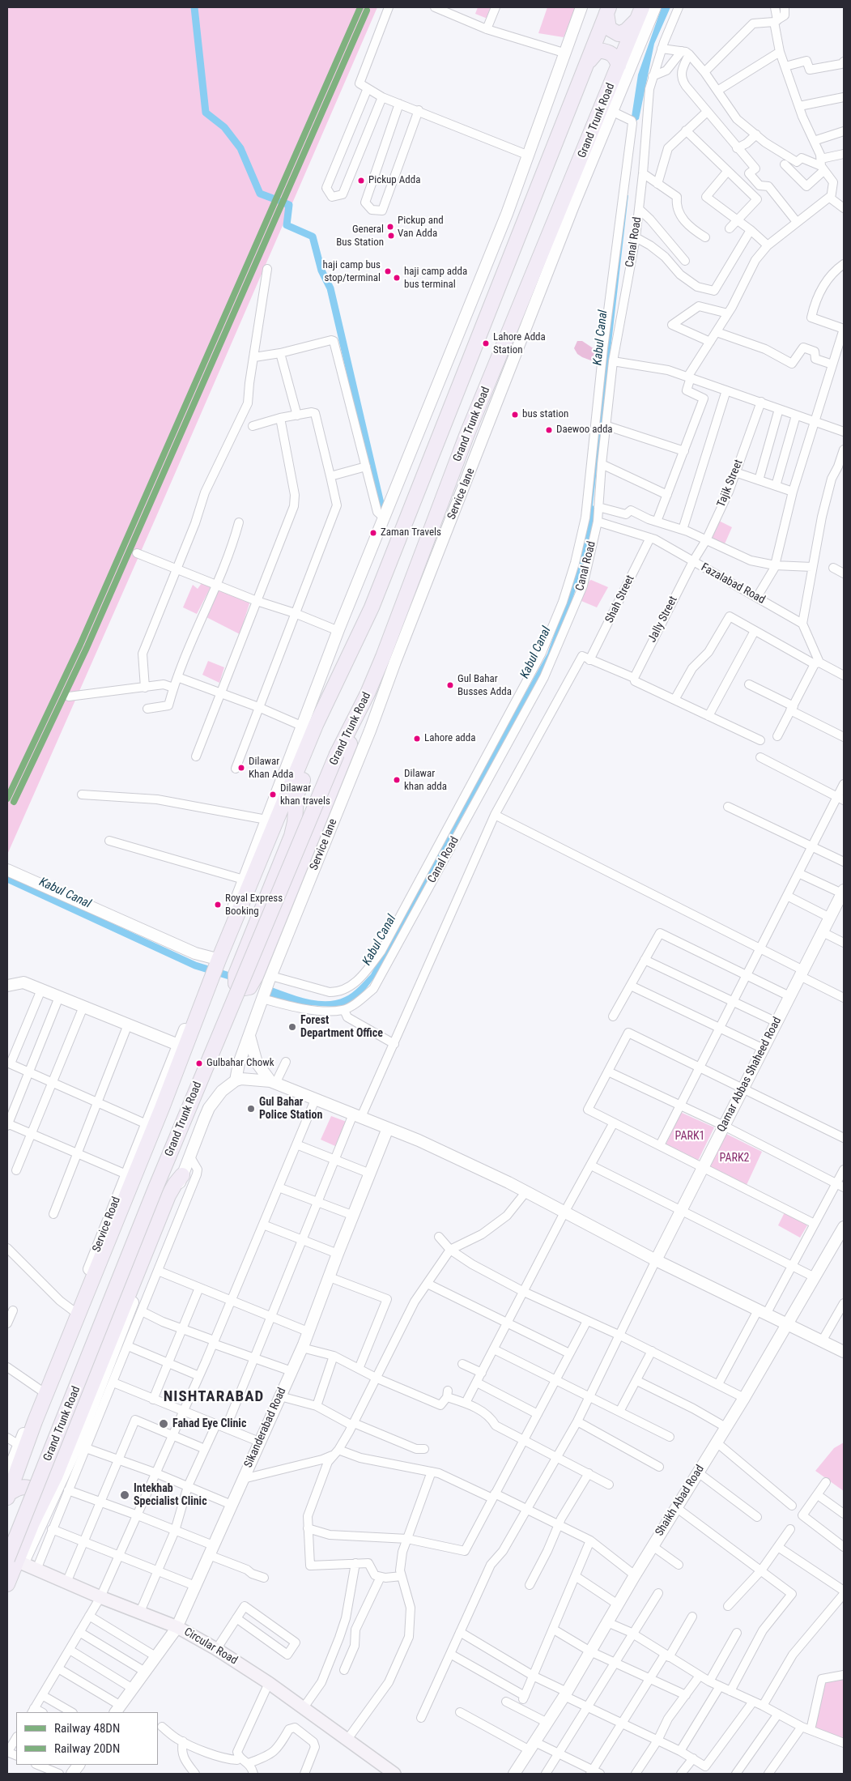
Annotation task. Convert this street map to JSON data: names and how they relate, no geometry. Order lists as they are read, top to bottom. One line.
{"streets":{"highway":["Grand Trunk Road"],"main road":["Circular Road"],"street":["Canal Road","Tajik Street","Service lane","Fazalabad Road","Shah Street","Jally Street","Qamar Abbas Shaheed Road","Service Road","Sikanderabad Road","Shaikh Abad Road"]},"crossings":[["Grand Trunk Road","Service lane"],["Grand Trunk Road","Circular Road"],["Canal Road","Fazalabad Road"],["Tajik Street","Fazalabad Road"],["Tajik Street","Jally Street"],["Fazalabad Road","Shah Street"],["Fazalabad Road","Jally Street"],["Sikanderabad Road","Circular Road"]],"districts":["NISHTARABAD"],"water":["Kabul Canal"],"parks":["PARK1","PARK2"],"places":["Pickup Adda","Pickup and Van Adda","General Bus Station","haji camp bus stop/terminal","haji camp adda bus terminal","Lahore Adda Station","bus station","Daewoo adda","Zaman Travels","Gul Bahar Busses Adda","Lahore adda","Dilawar Khan Adda","Dilawar khan adda","Dilawar khan travels","Royal Express Booking","Forest Department Office","Gulbahar Chowk","Gul Bahar Police Station","Fahad Eye Clinic","Intekhab Specialist Clinic"],"lines":["rail line 48DN","rail line 20DN"],"legend":["Railway 48DN","Railway 20DN"]}
